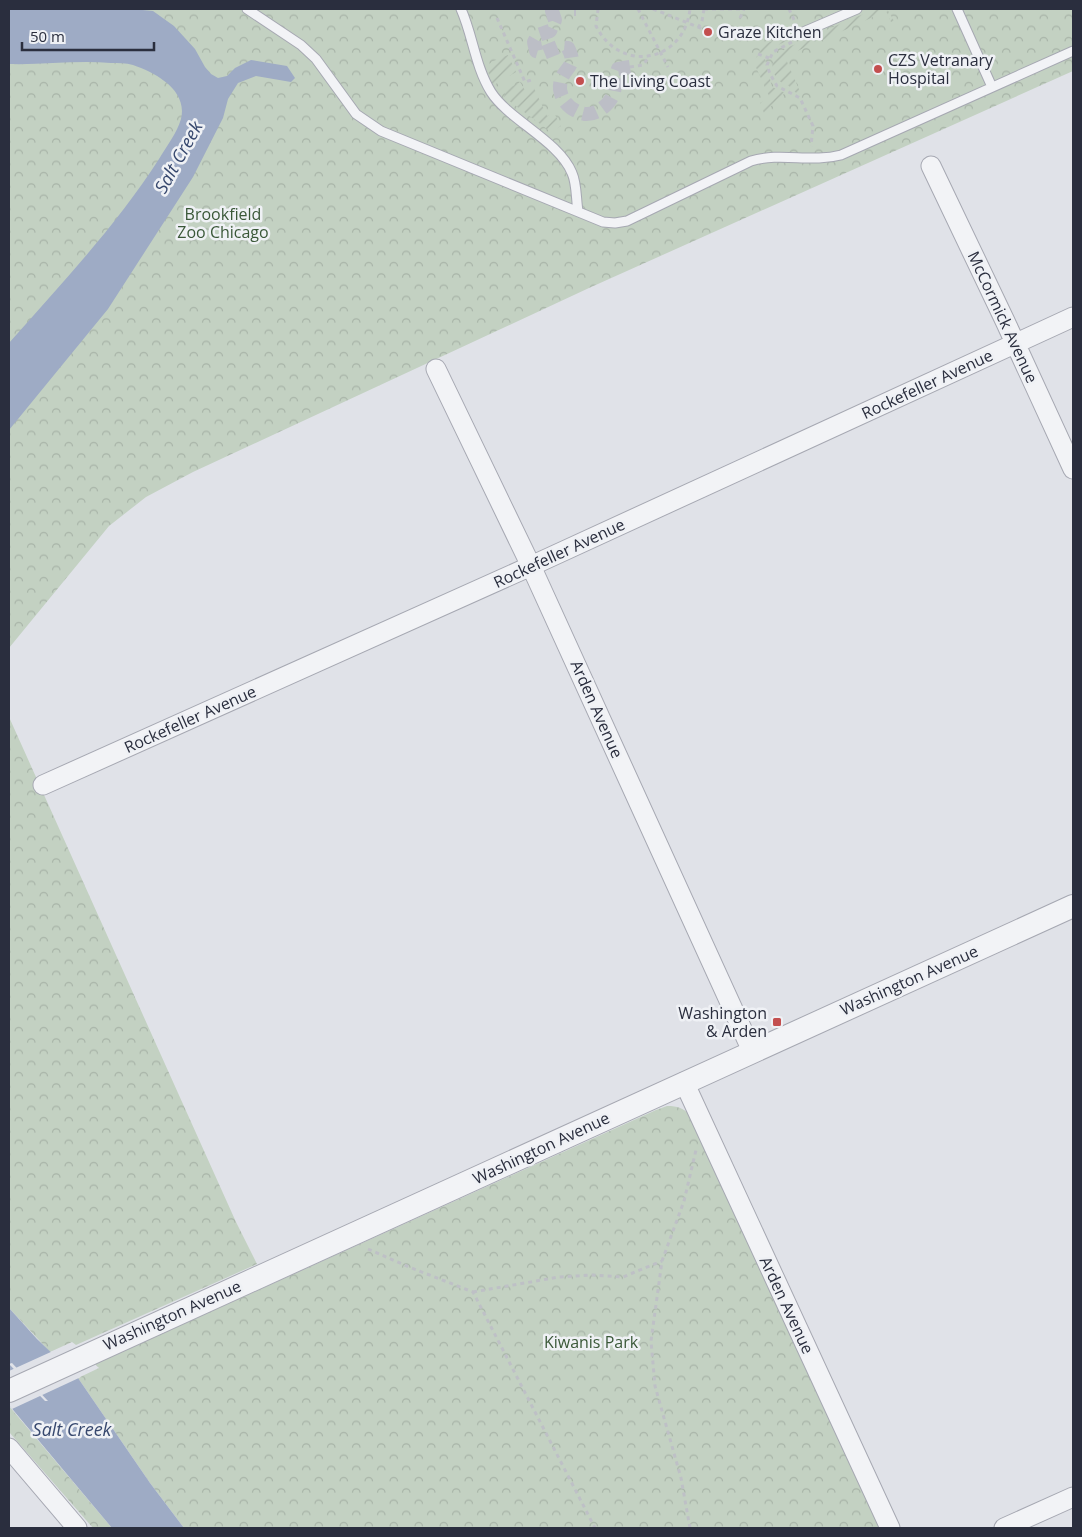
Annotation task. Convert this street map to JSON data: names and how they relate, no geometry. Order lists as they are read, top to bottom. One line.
{"streets":{"street":["McCormick Avenue","Rockefeller Avenue","Arden Avenue","Washington Avenue"]},"crossings":[["McCormick Avenue","Rockefeller Avenue"],["Rockefeller Avenue","Arden Avenue"],["Arden Avenue","Washington Avenue"]],"water":["Salt Creek"],"parks":["Brookfield Zoo Chicago","Kiwanis Park"],"places":{"other":["Graze Kitchen","CZS Vetranary Hospital","The Living Coast"],"transit":["Washington & Arden"]},"scale_bar":"50 m"}
